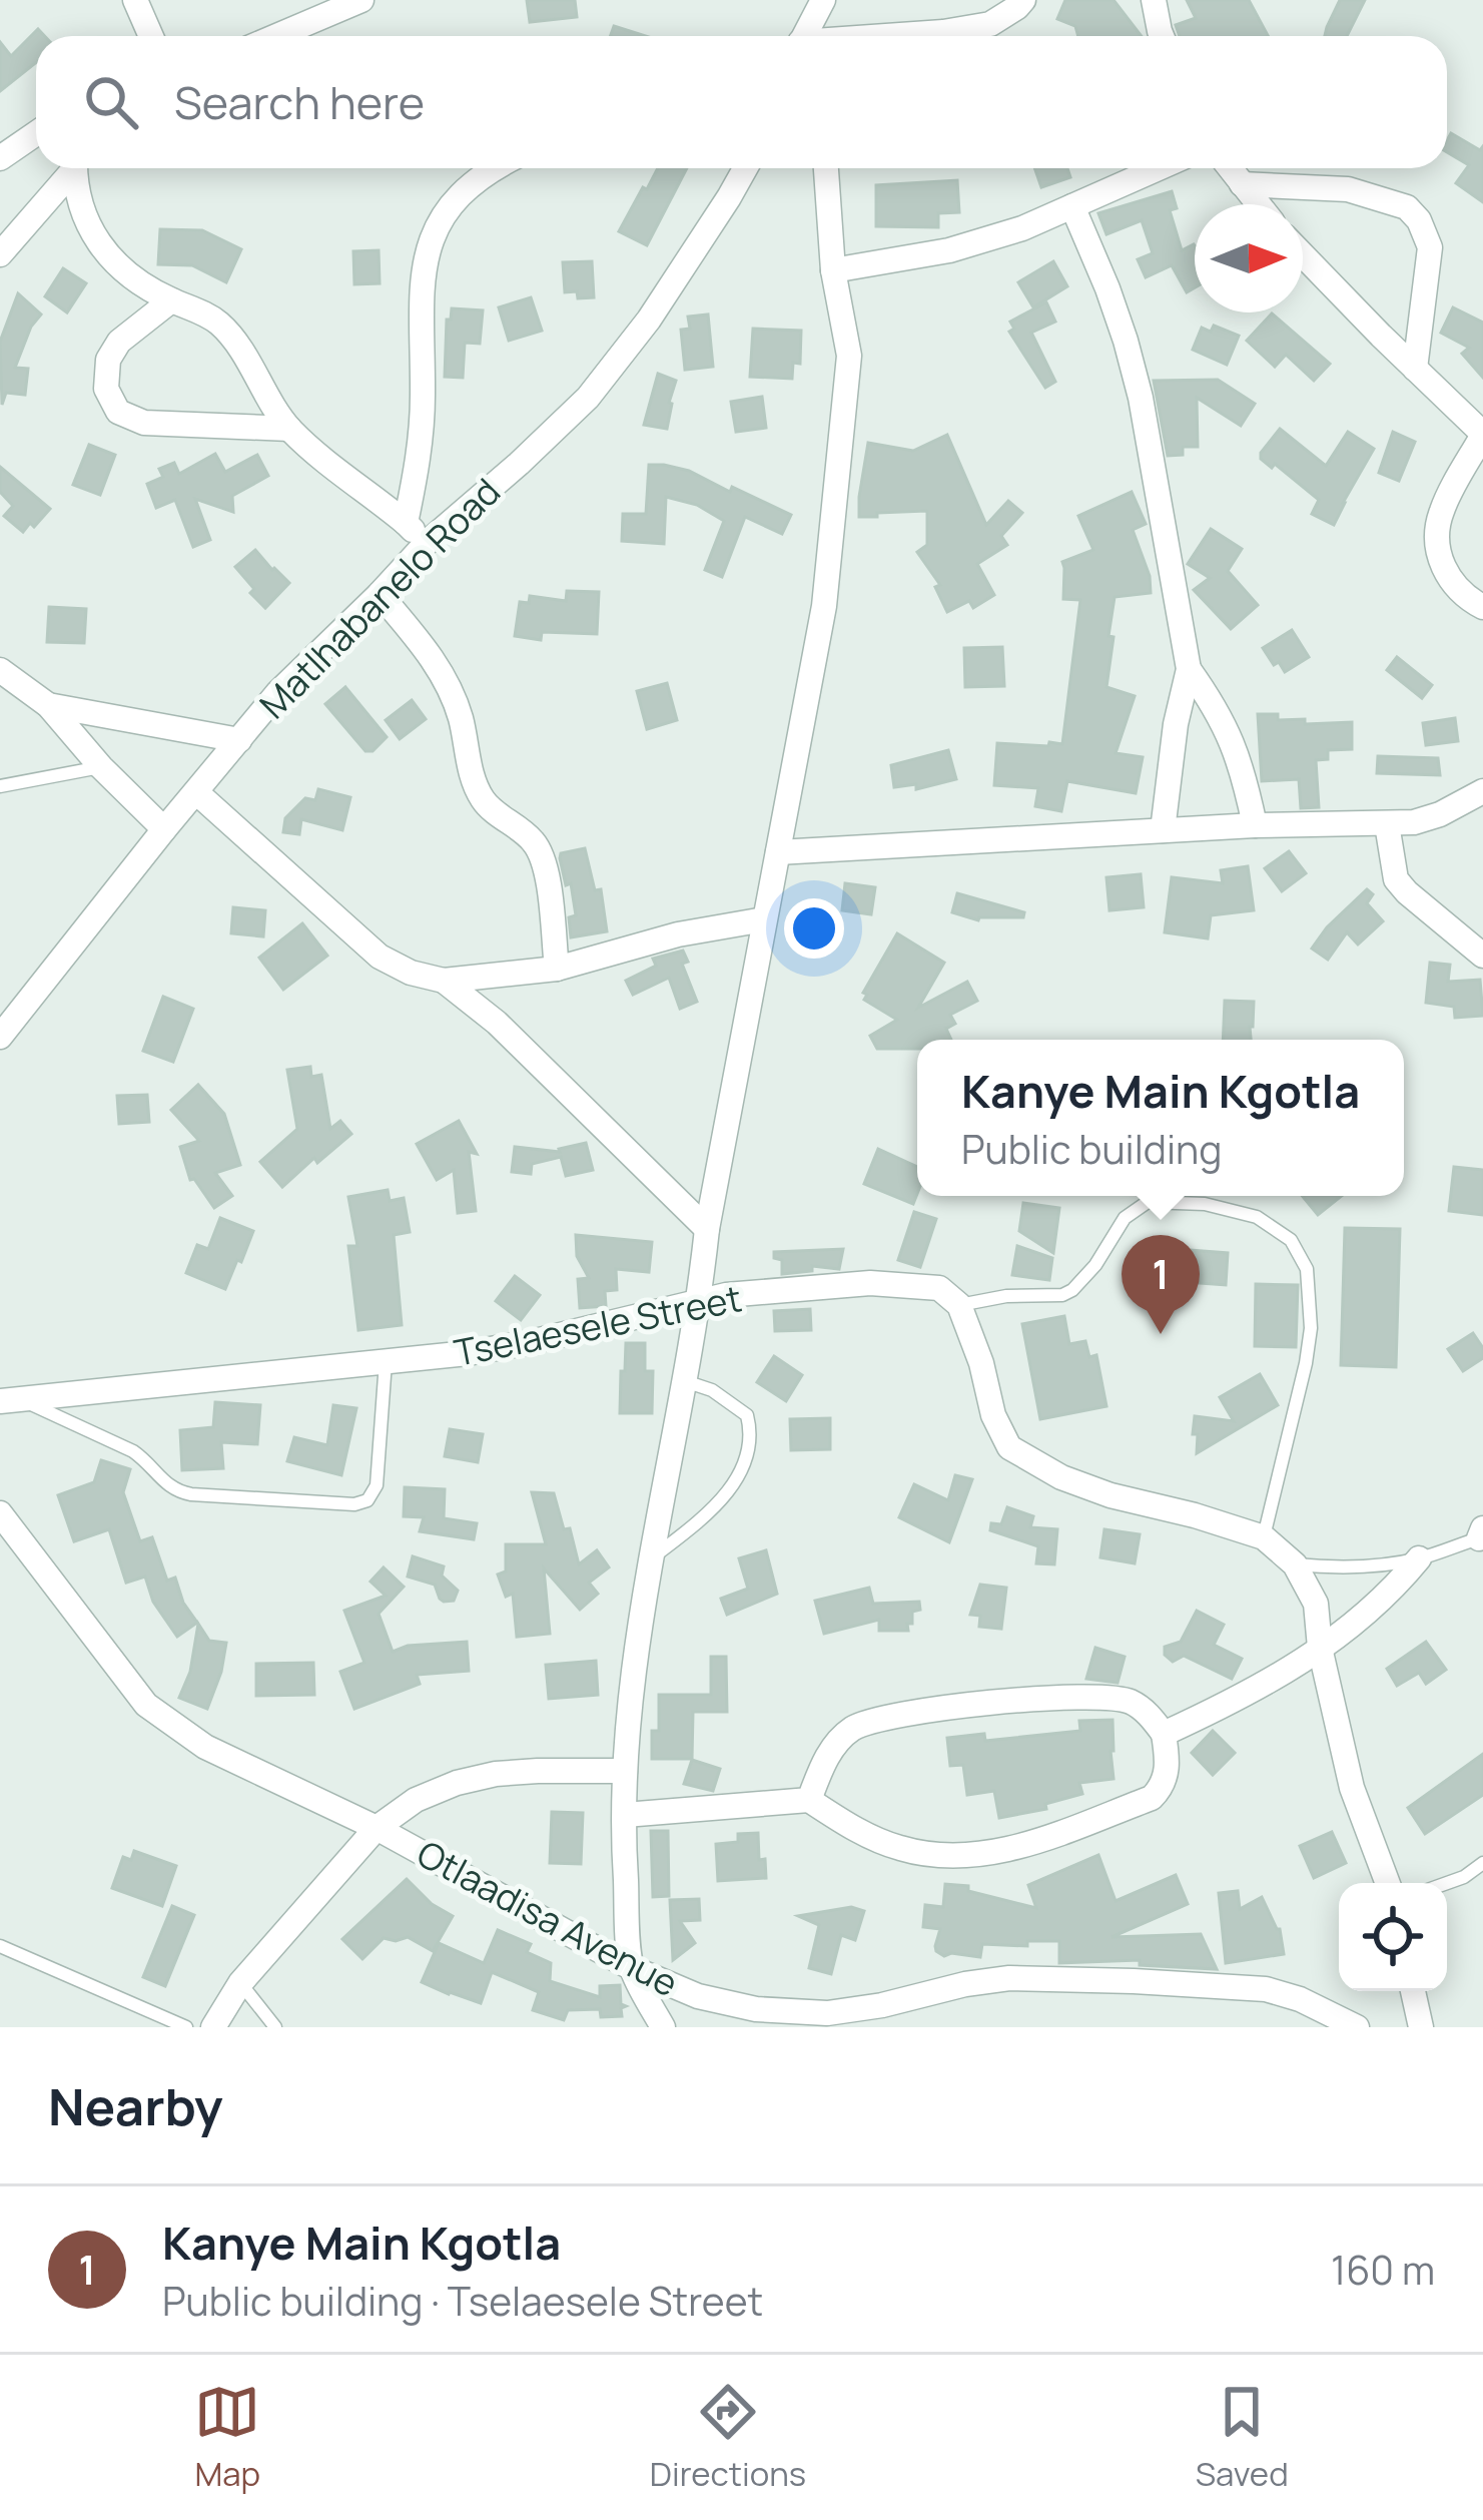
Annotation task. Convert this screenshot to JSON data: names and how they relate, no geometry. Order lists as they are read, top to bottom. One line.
{"streets":{"street":["Matlhabanelo Road","Tselaesele Street","Otlaadisa Avenue"]},"north":"right","page":{"search":"Search here","popup":["Kanye Main Kgotla","Public building"],"pins":"1","heading":"Nearby","list":[{"mark":"1","name":"Kanye Main Kgotla","note":"Public building · Tselaesele Street","value":"160 m"}],"nav":["Map","Directions","Saved"]}}
